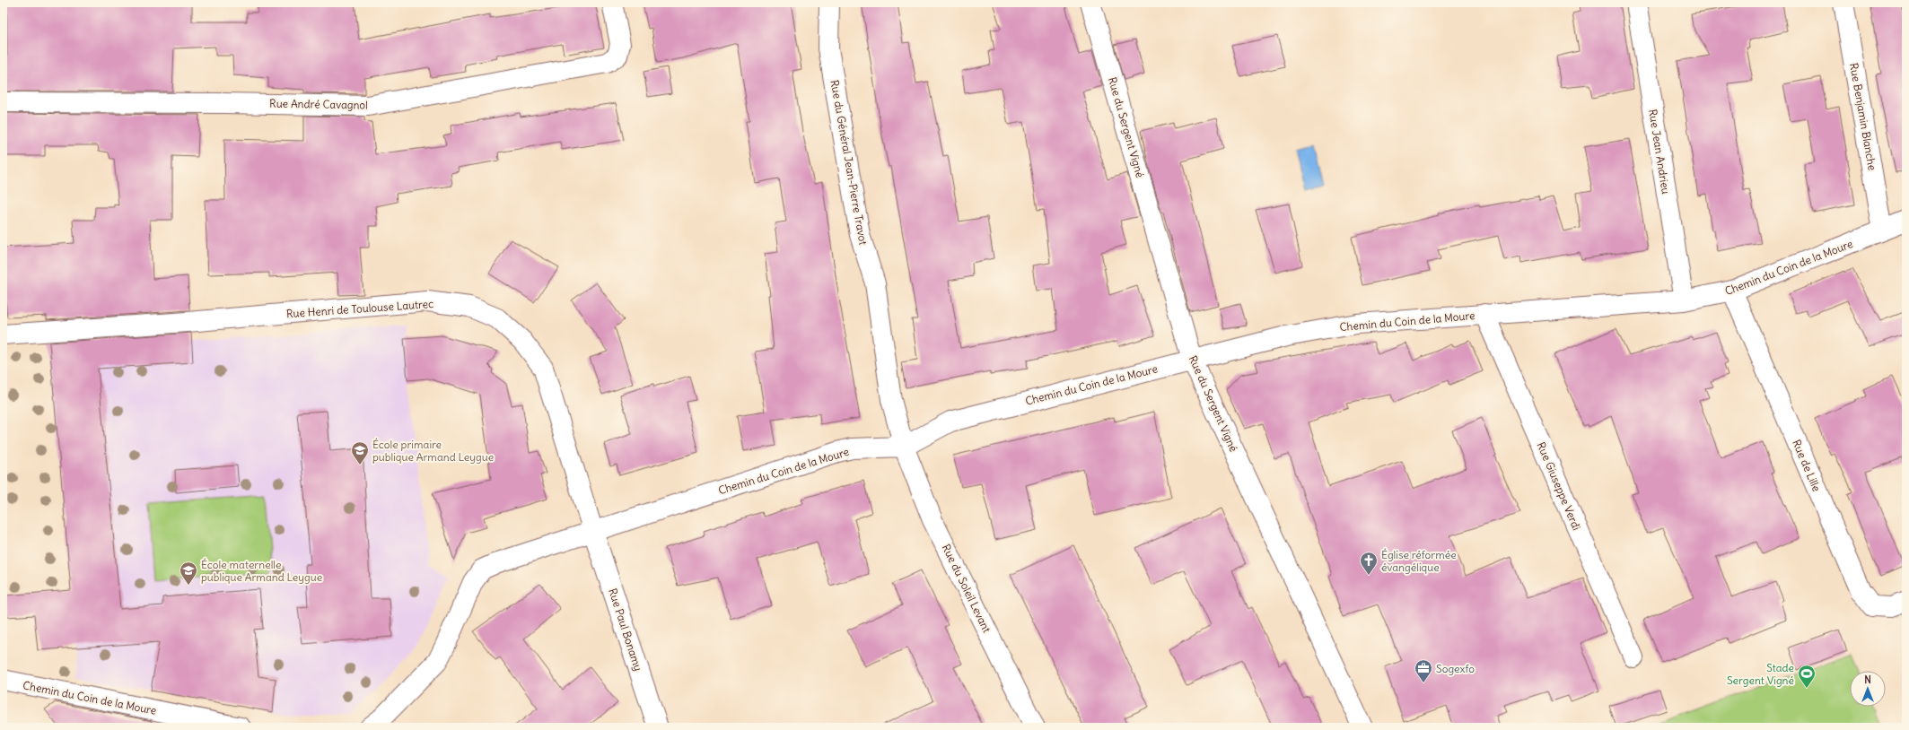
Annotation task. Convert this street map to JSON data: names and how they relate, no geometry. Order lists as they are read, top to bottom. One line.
{"streets":{"street":["Rue André Cavagnol","Rue Benjamin Blanche","Rue du Sergent Vigné","Rue Jean Andrieu","Rue du Général Jean-Pierre Travot","Chemin du Coin de la Moure","Rue Henri de Toulouse Lautrec","Rue de Lille","Rue Giuseppe Verdi","Rue du Soleil Levant","Rue Paul Bonamy"]},"crossings":[["Rue Benjamin Blanche","Chemin du Coin de la Moure"],["Rue du Sergent Vigné","Chemin du Coin de la Moure"],["Rue Jean Andrieu","Chemin du Coin de la Moure"],["Rue du Général Jean-Pierre Travot","Chemin du Coin de la Moure"],["Rue du Général Jean-Pierre Travot","Rue du Soleil Levant"],["Chemin du Coin de la Moure","Rue Henri de Toulouse Lautrec"],["Chemin du Coin de la Moure","Rue de Lille"],["Chemin du Coin de la Moure","Rue Giuseppe Verdi"],["Chemin du Coin de la Moure","Rue du Soleil Levant"],["Chemin du Coin de la Moure","Rue Paul Bonamy"],["Rue Henri de Toulouse Lautrec","Rue Paul Bonamy"]],"places":{"school or university":["École primaire publique Armand Leygue","École maternelle publique Armand Leygue"],"church":["Église réformée évangélique"],"office":["Sogexfo"],"sports":["Stade Sergent Vigné"]},"north":"top"}
